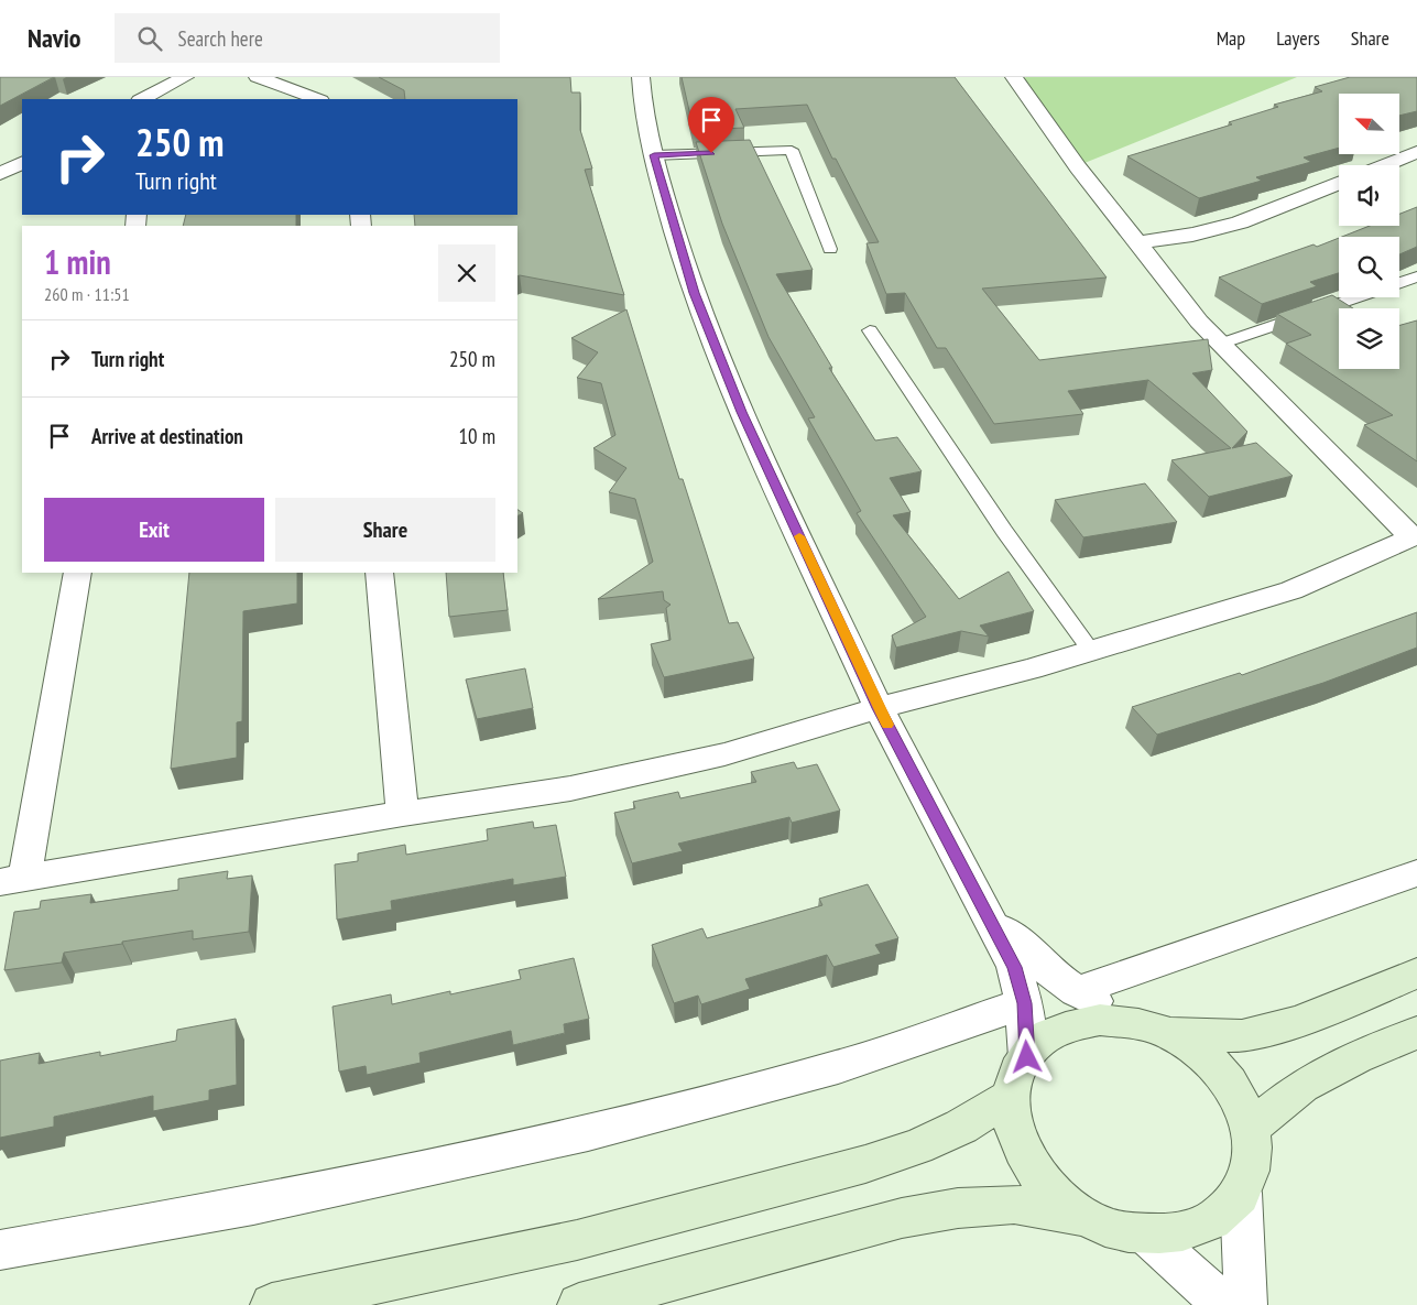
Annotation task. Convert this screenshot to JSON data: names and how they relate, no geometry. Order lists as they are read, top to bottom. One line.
{"north":"top left","page":{"header":"Navio","search":"Search here","nav":["Map","Layers","Share"],"turn":["250 m","Turn right"],"heading":["1 min","260 m · 11:51"],"list":[{"name":"Turn right","value":"250 m"},{"name":"Arrive at destination","value":"10 m"}],"buttons":["Exit","Share"]}}
